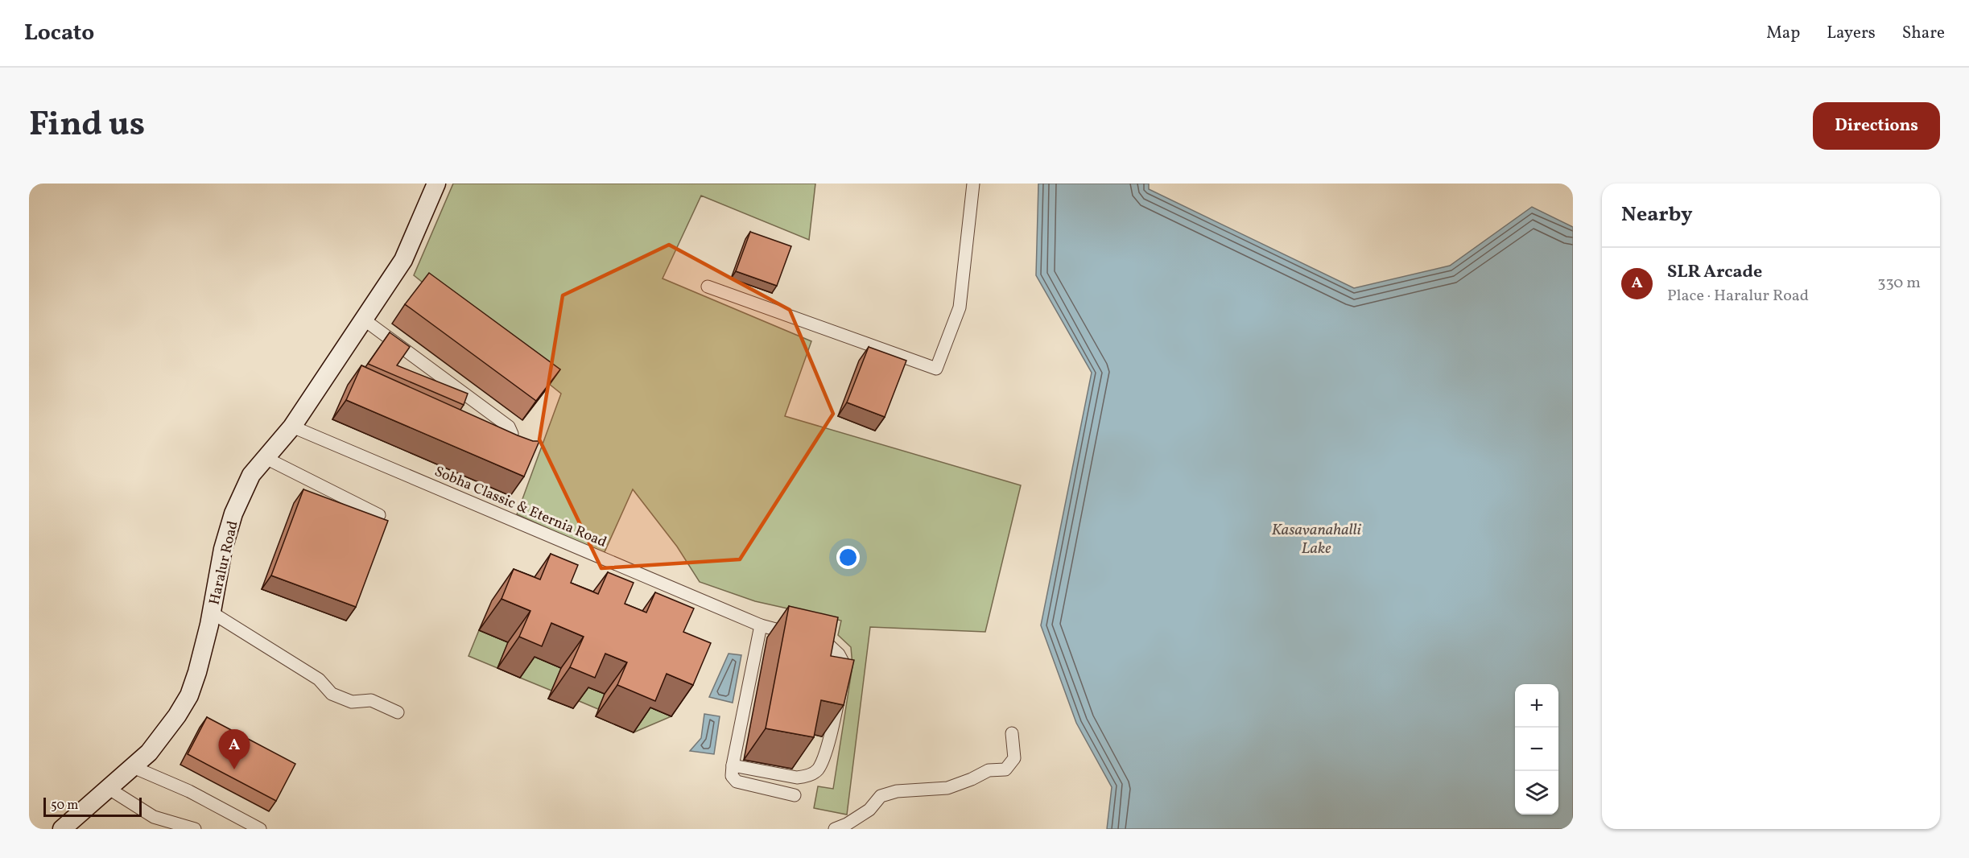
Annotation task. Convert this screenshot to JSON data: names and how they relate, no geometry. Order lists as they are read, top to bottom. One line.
{"streets":{"street":["Sobha Classic & Eternia Road","Haralur Road"]},"crossings":[["Sobha Classic & Eternia Road","Haralur Road"]],"water":["Kasavanahalli Lake"],"scale_bar":"50 m","page":{"header":"Locato","nav":["Map","Layers","Share"],"title":"Find us","buttons":"Directions","heading":"Nearby","list":[{"mark":"A","name":"SLR Arcade","note":"Place · Haralur Road","value":"330 m"}],"map_buttons":["+","−"],"pins":"A","scale":"50 m"}}
